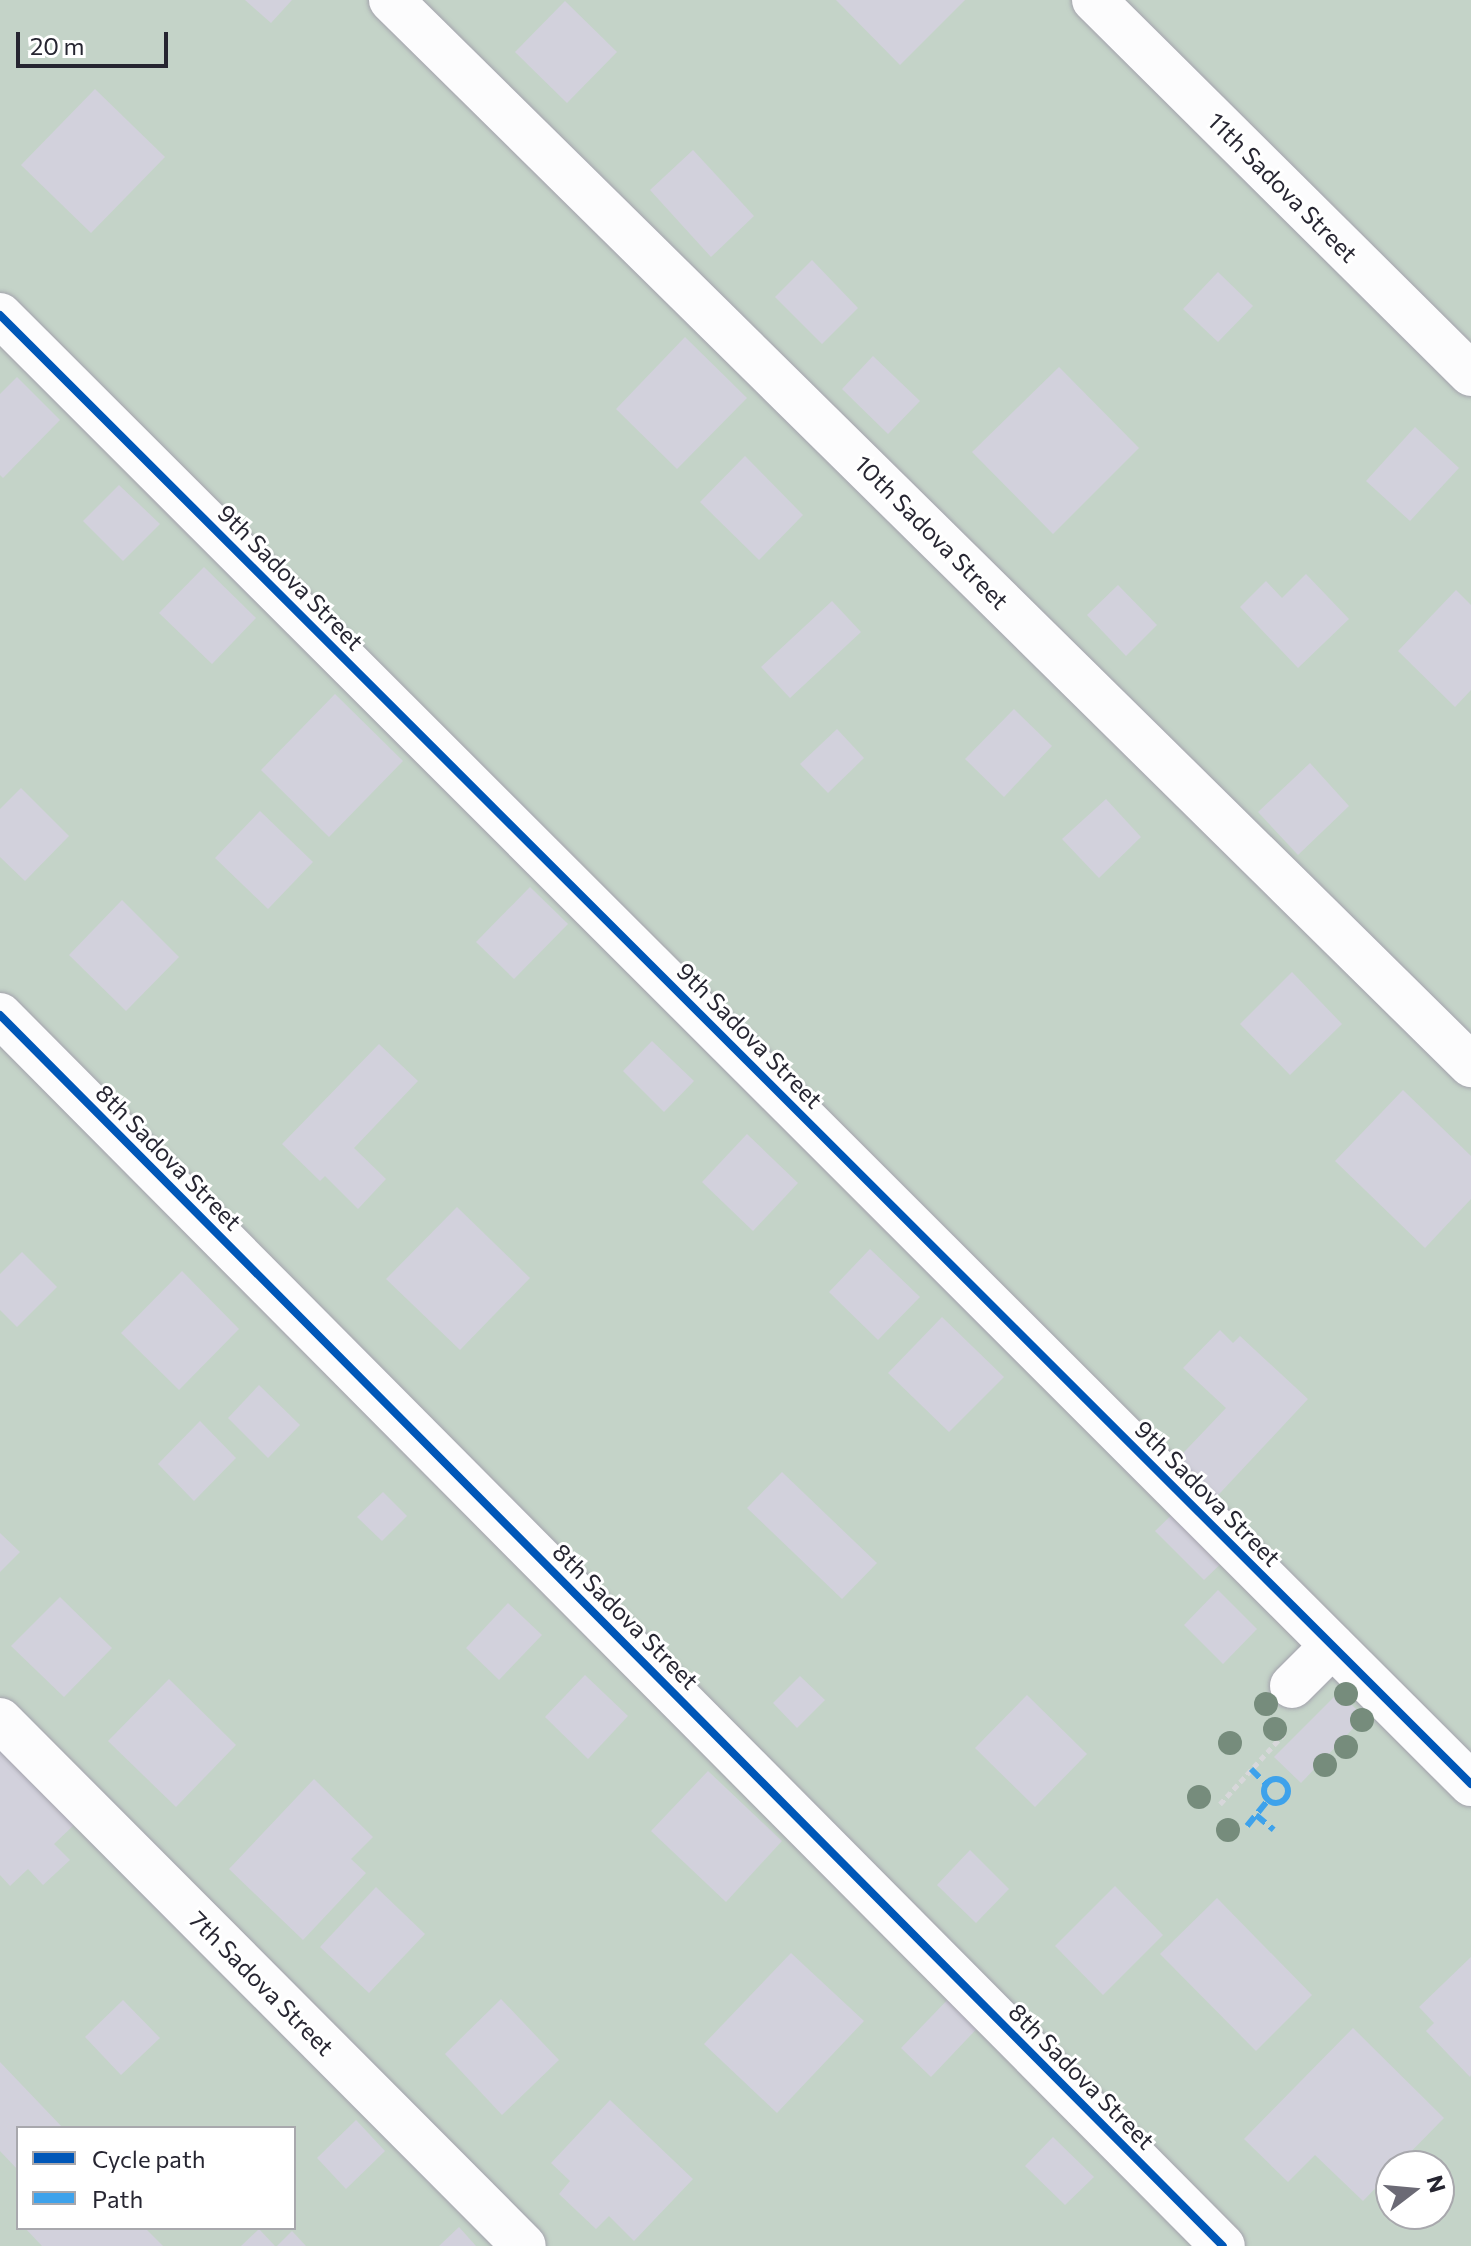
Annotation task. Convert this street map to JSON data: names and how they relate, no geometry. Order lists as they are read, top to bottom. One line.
{"streets":{"street":["11th Sadova Street","10th Sadova Street","9th Sadova Street","8th Sadova Street","7th Sadova Street"]},"legend":["Cycle path","Path"],"scale_bar":"20 m","north":"right"}
